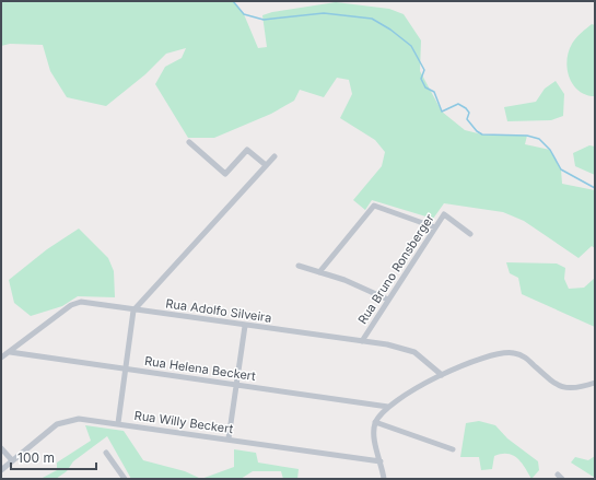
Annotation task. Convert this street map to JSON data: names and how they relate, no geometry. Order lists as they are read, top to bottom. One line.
{"streets":{"street":["Rua Bruno Ronsberger","Rua Adolfo Silveira","Rua Helena Beckert","Rua Willy Beckert"]},"crossings":[["Rua Bruno Ronsberger","Rua Adolfo Silveira"],["Rua Adolfo Silveira","Rua Helena Beckert"]],"scale_bar":"100 m"}
